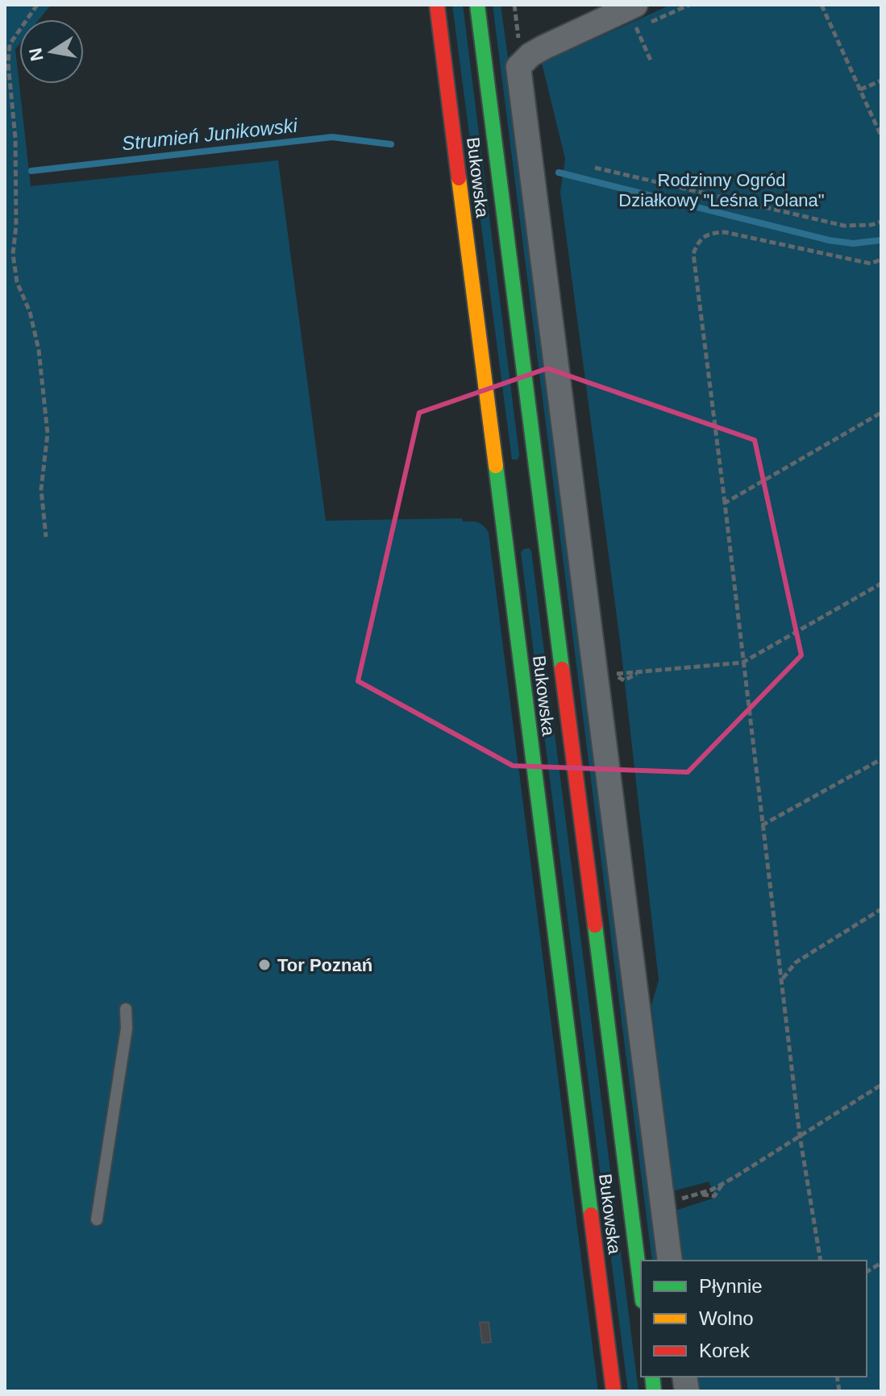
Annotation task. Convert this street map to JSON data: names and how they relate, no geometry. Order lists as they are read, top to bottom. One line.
{"streets":{"main road":["Bukowska"]},"water":["Strumień Junikowski"],"parks":["Rodzinny Ogród Działkowy \"Leśna Polana\""],"places":["Tor Poznań"],"legend":["Płynnie","Wolno","Korek"],"north":"left"}
